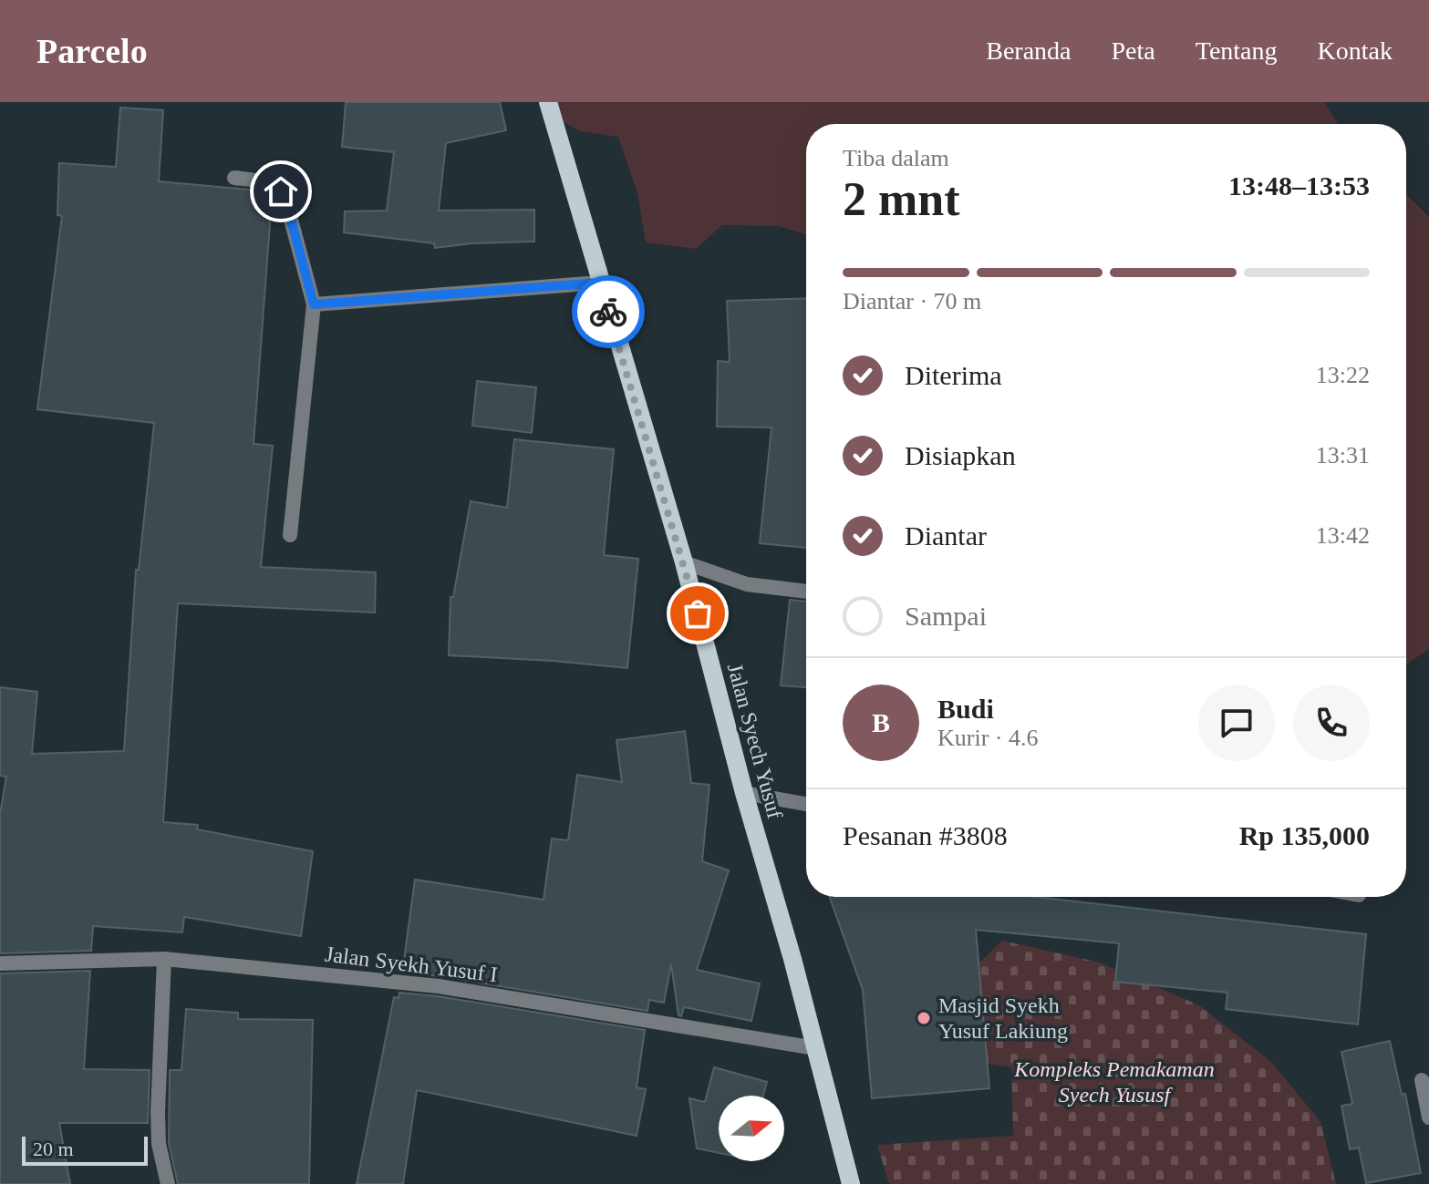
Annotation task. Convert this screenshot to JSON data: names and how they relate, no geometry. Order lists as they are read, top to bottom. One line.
{"streets":{"main road":["Jalan Syech Yusuf"],"street":["Jalan Syekh Yusuf I"]},"crossings":[["Jalan Syech Yusuf","Jalan Syekh Yusuf I"]],"parks":["Kompleks Pemakaman Syech Yususf"],"places":["Masjid Syekh Yusuf Lakiung"],"scale_bar":"20 m","north":"right","page":{"header":"Parcelo","nav":["Beranda","Peta","Tentang","Kontak"],"heading":["2 mnt","Tiba dalam","13:48–13:53"],"panel":["Budi","Kurir · 4.6","Pesanan #3808","Rp 135,000"],"bar":"Diantar · 70 m","list":[["Diterima","13:22"],["Disiapkan","13:31"],["Diantar","13:42"],"Sampai"],"round":"B","scale":"20 m"}}
